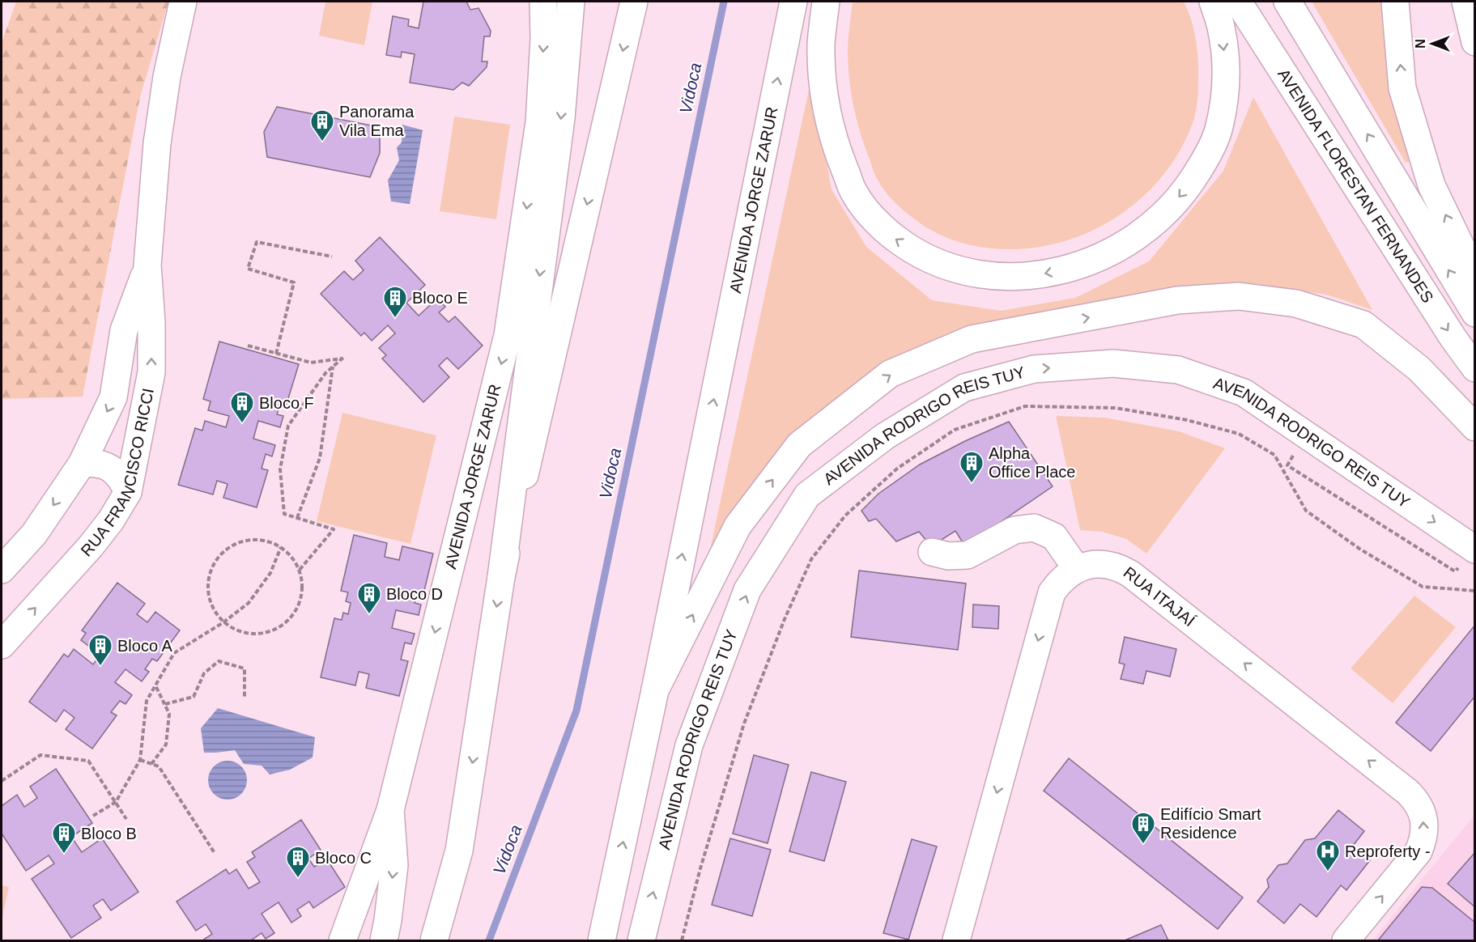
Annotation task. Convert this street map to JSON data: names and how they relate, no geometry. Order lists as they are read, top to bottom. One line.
{"streets":{"main road":["AVENIDA FLORESTAN FERNANDES","AVENIDA JORGE ZARUR","AVENIDA RODRIGO REIS TUY","RUA FRANCISCO RICCI","RUA ITAJAÍ"]},"water":["Vidoca"],"places":{"building":["Panorama Vila Ema","Bloco E","Bloco F","Alpha Office Place","Bloco D","Bloco A","Edifício Smart Residence","Bloco B","Bloco C"],"hospital":["Reproferty -"]},"north":"left"}
